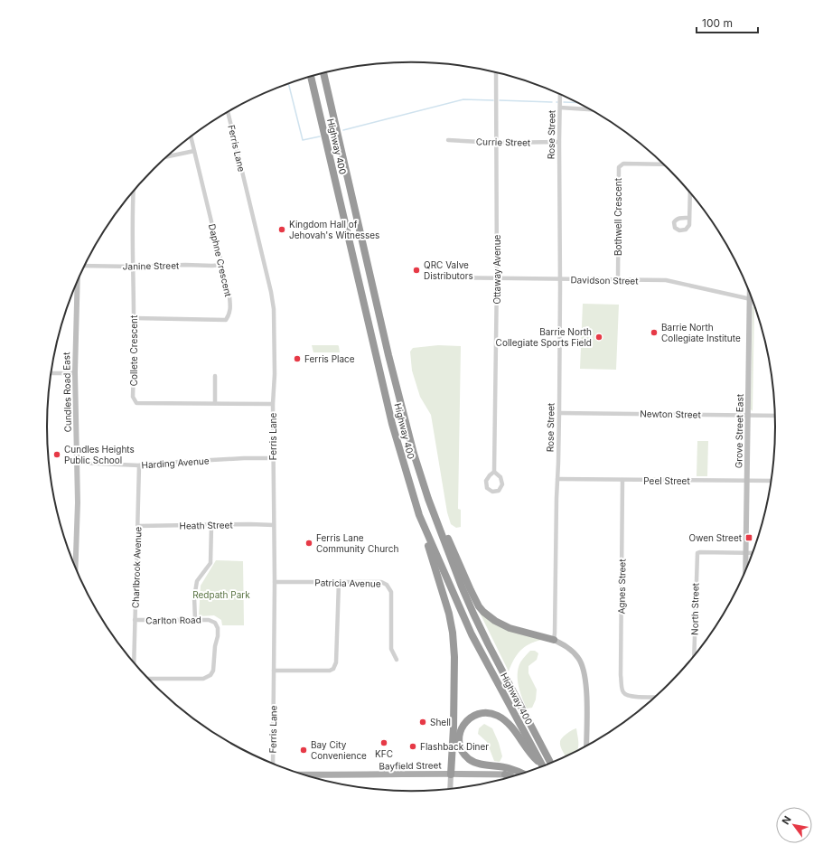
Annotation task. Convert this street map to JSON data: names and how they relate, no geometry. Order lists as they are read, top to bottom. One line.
{"streets":{"highway":["Highway 400"],"main road":["Bayfield Street"],"street":["Rose Street","Currie Street","Ferris Lane","Bothwell Crescent","Daphne Crescent","Janine Street","Ottaway Avenue","Davidson Street","Collete Crescent","Cundles Road East","Newton Street","Grove Street East","Harding Avenue","Peel Street","Heath Street","Charlbrook Avenue","Patricia Avenue","Agnes Street","North Street","Carlton Road"]},"crossings":[["Rose Street","Currie Street"],["Rose Street","Davidson Street"],["Rose Street","Newton Street"],["Rose Street","Peel Street"],["Currie Street","Ottaway Avenue"],["Ferris Lane","Collete Crescent"],["Ferris Lane","Harding Avenue"],["Ferris Lane","Heath Street"],["Ferris Lane","Patricia Avenue"],["Bothwell Crescent","Davidson Street"],["Daphne Crescent","Janine Street"],["Daphne Crescent","Collete Crescent"],["Janine Street","Collete Crescent"],["Ottaway Avenue","Davidson Street"],["Davidson Street","Grove Street East"],["Cundles Road East","Harding Avenue"],["Newton Street","Grove Street East"],["Grove Street East","Peel Street"],["Grove Street East","North Street"],["Harding Avenue","Charlbrook Avenue"],["Peel Street","Agnes Street"],["Heath Street","Charlbrook Avenue"],["Charlbrook Avenue","Carlton Road"]],"parks":["Redpath Park"],"places":{"other":["Kingdom Hall of Jehovah's Witnesses","QRC Valve Distributors","Barrie North Collegiate Institute","Barrie North Collegiate Sports Field","Ferris Place","Cundles Heights Public School","Ferris Lane Community Church","Shell","KFC","Flashback Diner","Bay City Convenience"],"transit":["Owen Street"]},"scale_bar":"100 m","north":"top left"}
